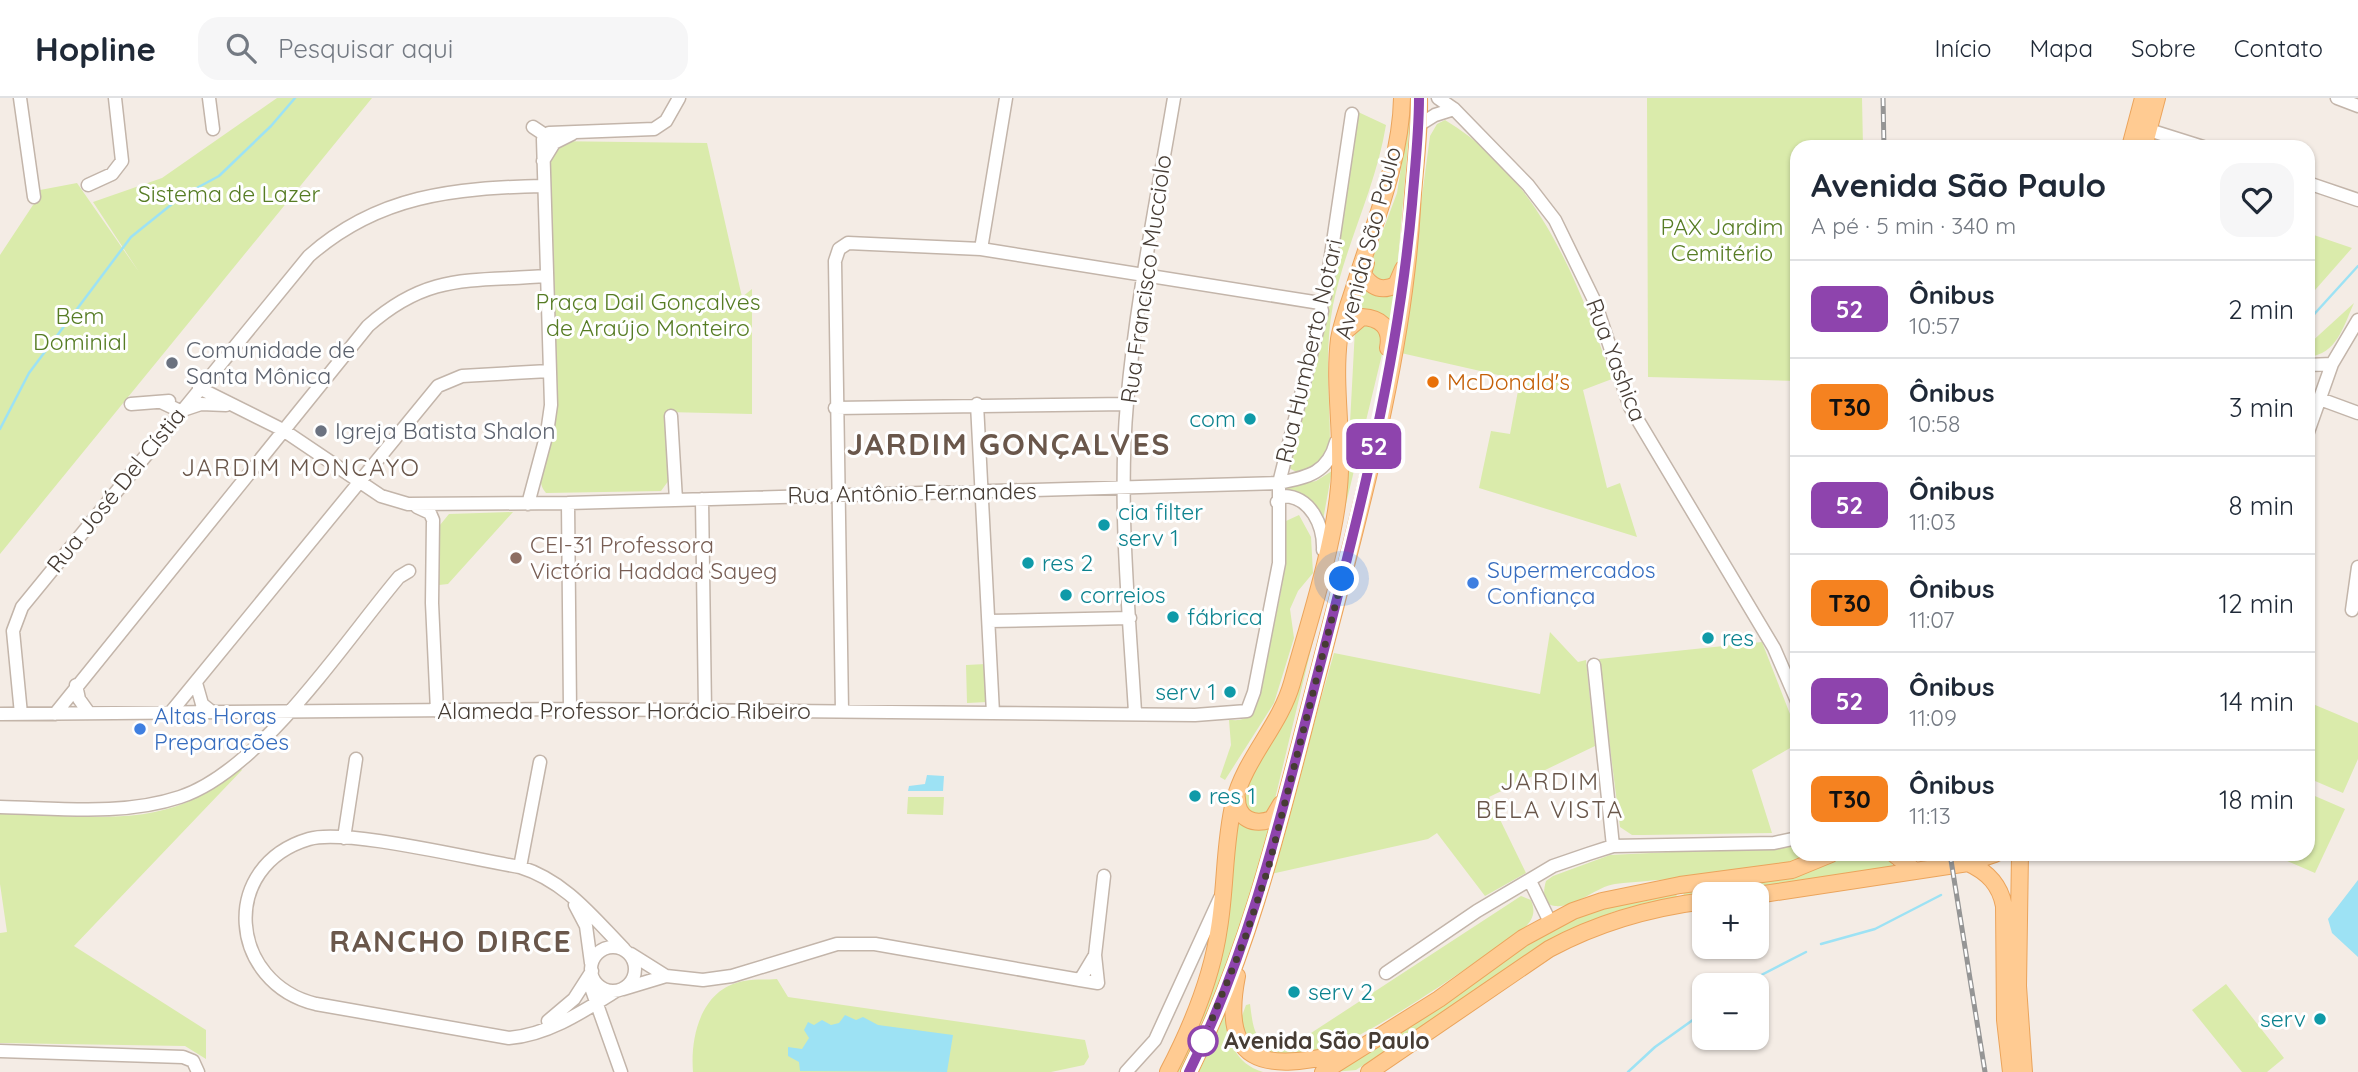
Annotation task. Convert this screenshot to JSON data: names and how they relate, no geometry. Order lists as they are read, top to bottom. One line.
{"streets":{"main road":["Avenida São Paulo"],"street":["Rua Francisco Mucciolo","Rua Humberto Notari","Rua Yashica","Rua José Del Cístia","Rua Antônio Fernandes","Alameda Professor Horácio Ribeiro"]},"crossings":[["Avenida São Paulo","Rua Antônio Fernandes"],["Rua Francisco Mucciolo","Rua Antônio Fernandes"],["Rua Francisco Mucciolo","Alameda Professor Horácio Ribeiro"],["Rua Humberto Notari","Rua Antônio Fernandes"],["Rua Humberto Notari","Alameda Professor Horácio Ribeiro"],["Rua José Del Cístia","Rua Antônio Fernandes"],["Rua José Del Cístia","Alameda Professor Horácio Ribeiro"]],"districts":["JARDIM GONÇALVES","JARDIM MONCAYO","JARDIM BELA VISTA","RANCHO DIRCE"],"parks":["Sistema de Lazer","PAX Jardim Cemitério","Praça Dail Gonçalves de Araújo Monteiro","Bem Dominial"],"places":["Comunidade de Santa Mônica","McDonald's","com","Igreja Batista Shalon","cia filter serv 1","CEI-31 Professora Victória Haddad Sayeg","res 2","Supermercados Confiança","correios","fábrica","res","serv 1","Altas Horas Preparações","res 1","serv 2","serv","Avenida São Paulo"],"lines":["bus line 52"],"page":{"header":"Hopline","search":"Pesquisar aqui","nav":["Início","Mapa","Sobre","Contato"],"on_map":"52","heading":["Avenida São Paulo","A pé · 5 min · 340 m"],"list":[{"mark":"52","name":"Ônibus","note":"10:57","value":"2 min"},{"mark":"T30","name":"Ônibus","note":"10:58","value":"3 min"},{"mark":"52","name":"Ônibus","note":"11:03","value":"8 min"},{"mark":"T30","name":"Ônibus","note":"11:07","value":"12 min"},{"mark":"52","name":"Ônibus","note":"11:09","value":"14 min"},{"mark":"T30","name":"Ônibus","note":"11:13","value":"18 min"}],"map_buttons":["+","−"]}}
